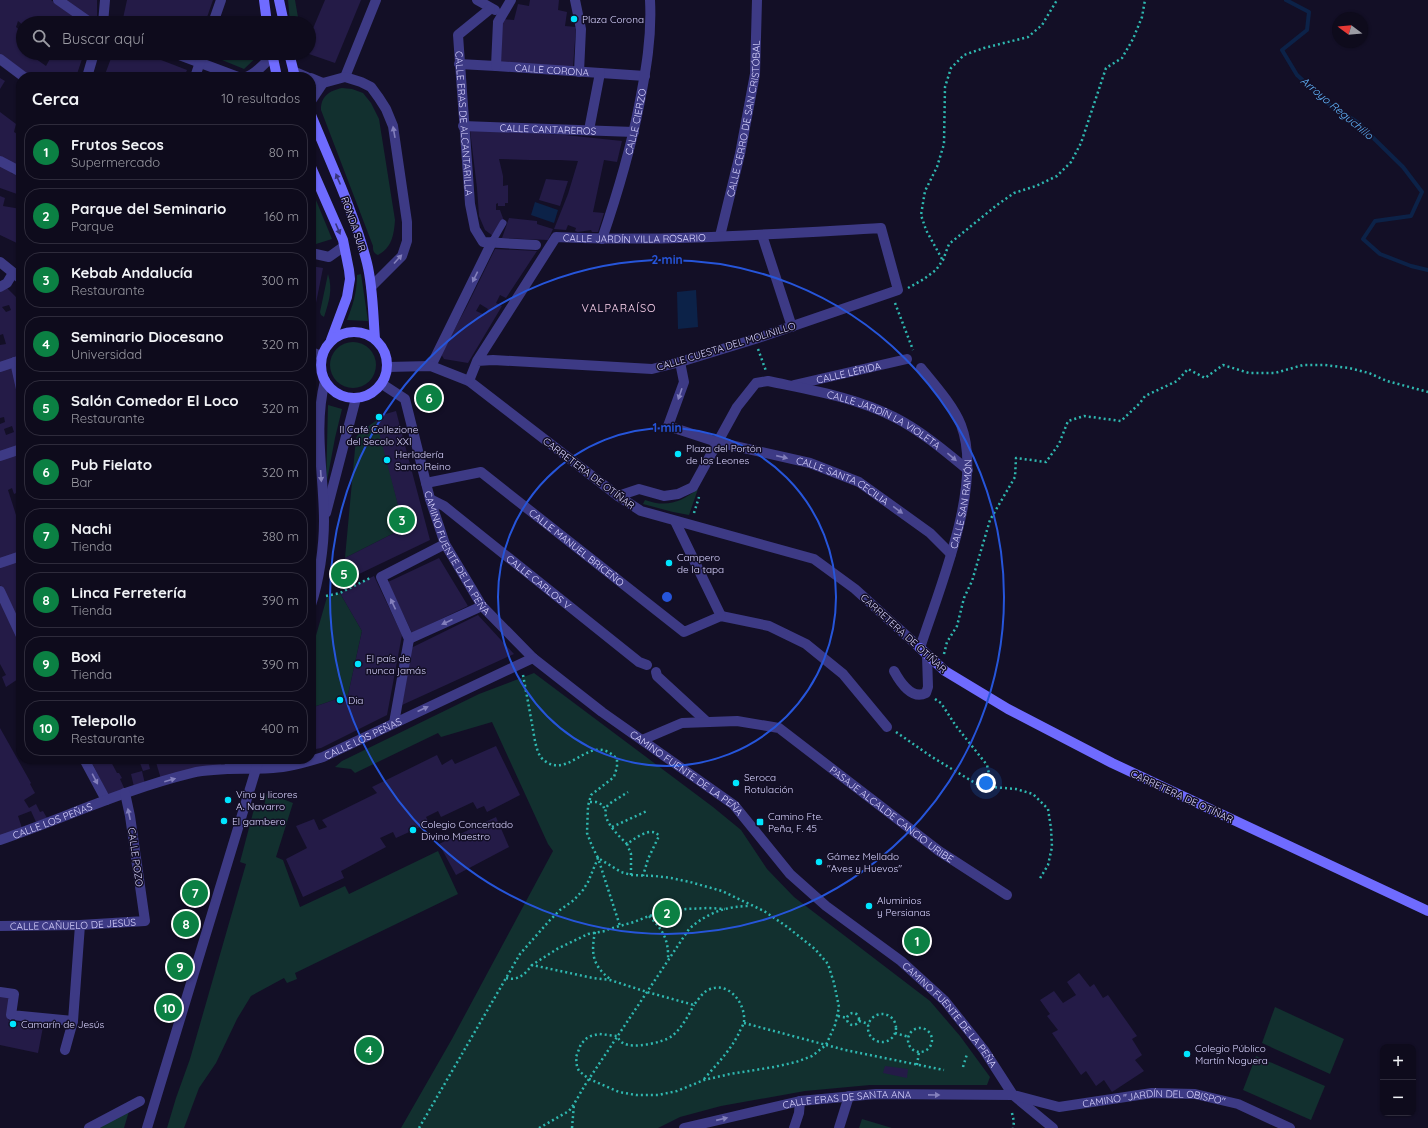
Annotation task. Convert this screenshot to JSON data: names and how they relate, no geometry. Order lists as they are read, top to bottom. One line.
{"streets":{"main road":["RONDA SUR","CARRETERA DE OTÍÑAR"],"street":["CALLE CORONA","CALLE CERRO DE SAN CRISTÓBAL","CALLE CIERZO","CALLE ERAS DE ALCANTARILLA","CALLE CANTAREROS","CALLE JARDÍN VILLA ROSARIO","CALLE CUESTA DEL MOLINILLO","CALLE LÉRIDA","CALLE JARDÍN LA VIOLETA","CALLE SANTA CECILIA","CALLE SAN RAMÓN","CALLE MANUEL BRICEÑO","CAMINO FUENTE DE LA PEÑA","CALLE CARLOS V","CALLE LOS PEÑAS","PASAJE ALCALDE CANCIO URIBE","CALLE POZO","CALLE CAÑUELO DE JESÚS","CALLE ERAS DE SANTA ANA","CAMINO \"JARDÍN DEL OBISPO\""]},"crossings":[["CALLE CORONA","CALLE CIERZO"],["CALLE CORONA","CALLE ERAS DE ALCANTARILLA"],["CALLE CERRO DE SAN CRISTÓBAL","CALLE JARDÍN VILLA ROSARIO"],["CALLE CIERZO","CALLE CANTAREROS"],["CALLE CIERZO","CALLE JARDÍN VILLA ROSARIO"],["CALLE ERAS DE ALCANTARILLA","CALLE CANTAREROS"],["RONDA SUR","CARRETERA DE OTÍÑAR"],["RONDA SUR","CAMINO FUENTE DE LA PEÑA"],["CALLE JARDÍN VILLA ROSARIO","CALLE CUESTA DEL MOLINILLO"],["CALLE JARDÍN VILLA ROSARIO","CARRETERA DE OTÍÑAR"],["CALLE LÉRIDA","CALLE JARDÍN LA VIOLETA"],["CALLE JARDÍN LA VIOLETA","CARRETERA DE OTÍÑAR"],["CALLE JARDÍN LA VIOLETA","CALLE SANTA CECILIA"],["CALLE JARDÍN LA VIOLETA","CALLE SAN RAMÓN"],["CARRETERA DE OTÍÑAR","CALLE SAN RAMÓN"],["CARRETERA DE OTÍÑAR","CAMINO FUENTE DE LA PEÑA"],["CALLE SANTA CECILIA","CALLE SAN RAMÓN"],["CALLE MANUEL BRICEÑO","CAMINO FUENTE DE LA PEÑA"],["CAMINO FUENTE DE LA PEÑA","CALLE CARLOS V"],["CAMINO FUENTE DE LA PEÑA","CALLE LOS PEÑAS"],["CAMINO FUENTE DE LA PEÑA","CALLE ERAS DE SANTA ANA"],["CAMINO FUENTE DE LA PEÑA","CAMINO \"JARDÍN DEL OBISPO\""],["CALLE LOS PEÑAS","CALLE POZO"],["CALLE POZO","CALLE CAÑUELO DE JESÚS"],["CALLE ERAS DE SANTA ANA","CAMINO \"JARDÍN DEL OBISPO\""]],"one_way":["CALLE JARDÍN LA VIOLETA","CALLE SANTA CECILIA","CALLE ERAS DE SANTA ANA"],"districts":["VALPARAÍSO"],"water":["Arroyo Reguchillo"],"places":{"other":["Plaza Corona","Il Café Collezione del Secolo XXI","Plaza del Portón de los Leones","Herladería Santo Reino","Campero de la tapa","El país de nunca jamás","Dia","Seroca Rotulación","Vino y licores A. Navarro","El gambero","Colegio Concertado Divino Maestro","Gámez Mellado \"Aves y Huevos\"","Aluminios y Persianas","Camarín de Jesús","Colegio Público Martín Noguera"],"transit":["Camino Fte. Peña, F. 45"]},"north":"left","page":{"search":"Buscar aquí","heading":["Cerca","10 resultados"],"list":[{"mark":"1","name":"Frutos Secos","note":"Supermercado","value":"80 m"},{"mark":"2","name":"Parque del Seminario","note":"Parque","value":"160 m"},{"mark":"3","name":"Kebab Andalucía","note":"Restaurante","value":"300 m"},{"mark":"4","name":"Seminario Diocesano","note":"Universidad","value":"320 m"},{"mark":"5","name":"Salón Comedor El Loco","note":"Restaurante","value":"320 m"},{"mark":"6","name":"Pub Fielato","note":"Bar","value":"320 m"},{"mark":"7","name":"Nachi","note":"Tienda","value":"380 m"},{"mark":"8","name":"Linca Ferretería","note":"Tienda","value":"390 m"},{"mark":"9","name":"Boxi","note":"Tienda","value":"390 m"},{"mark":"10","name":"Telepollo","note":"Restaurante","value":"400 m"}],"pins":["6","3","5","7","2","8","1","9","10","4"],"map_buttons":["+","−"]},"rings":["2 min","1 min"]}
